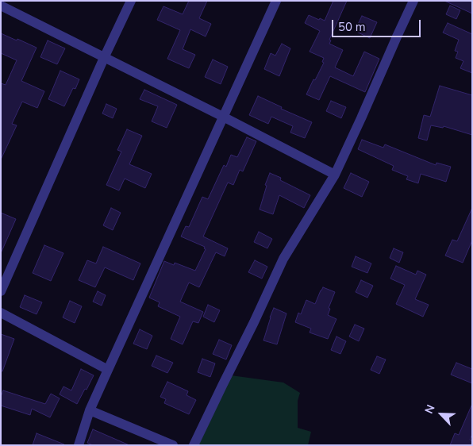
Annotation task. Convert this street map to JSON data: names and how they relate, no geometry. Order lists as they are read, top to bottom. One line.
{"scale_bar":"50 m","north":"top left"}
